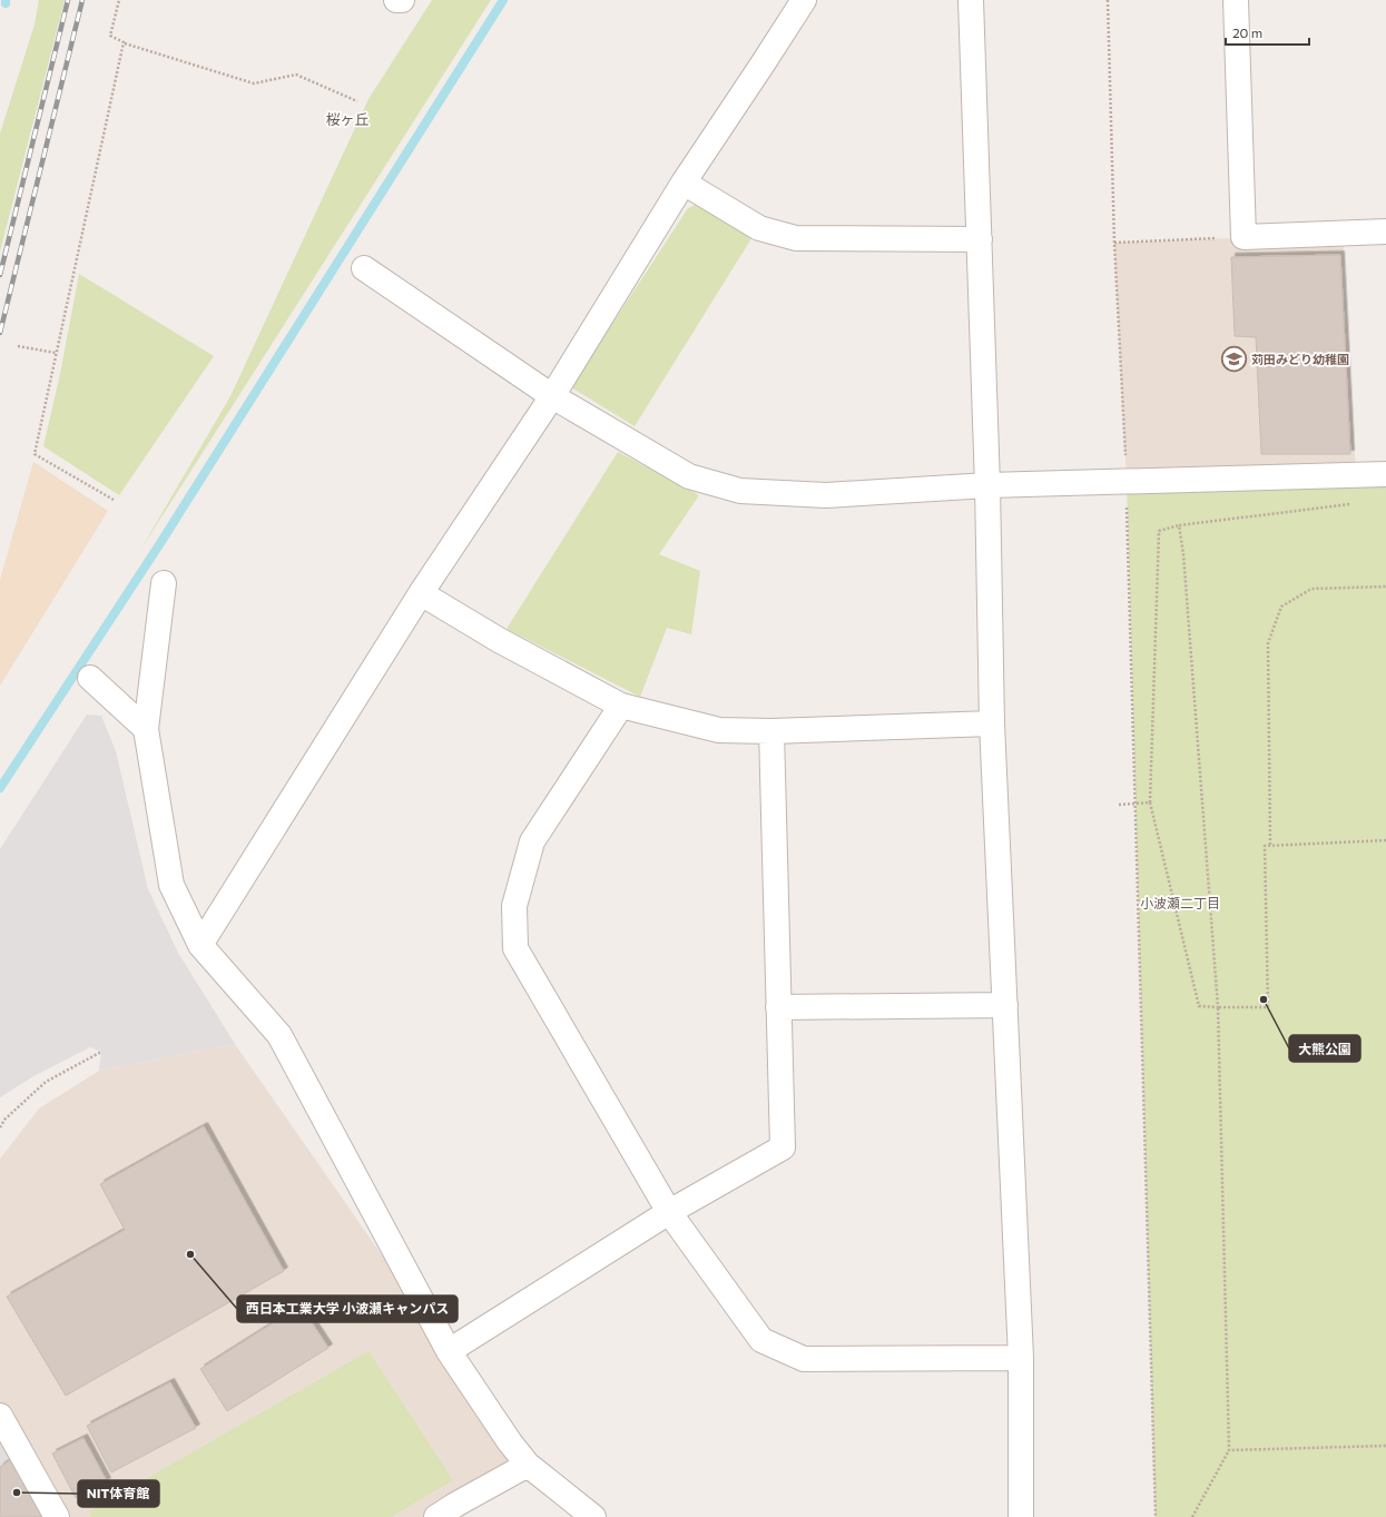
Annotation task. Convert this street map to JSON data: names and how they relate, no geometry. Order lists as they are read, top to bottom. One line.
{"districts":["桜ヶ丘","小波瀬二丁目"],"places":{"school or university":["苅田みどり幼稚園"],"other":["大熊公園","西日本工業大学 小波瀬キャンパス","NIT体育館"]},"scale_bar":"20 m"}
